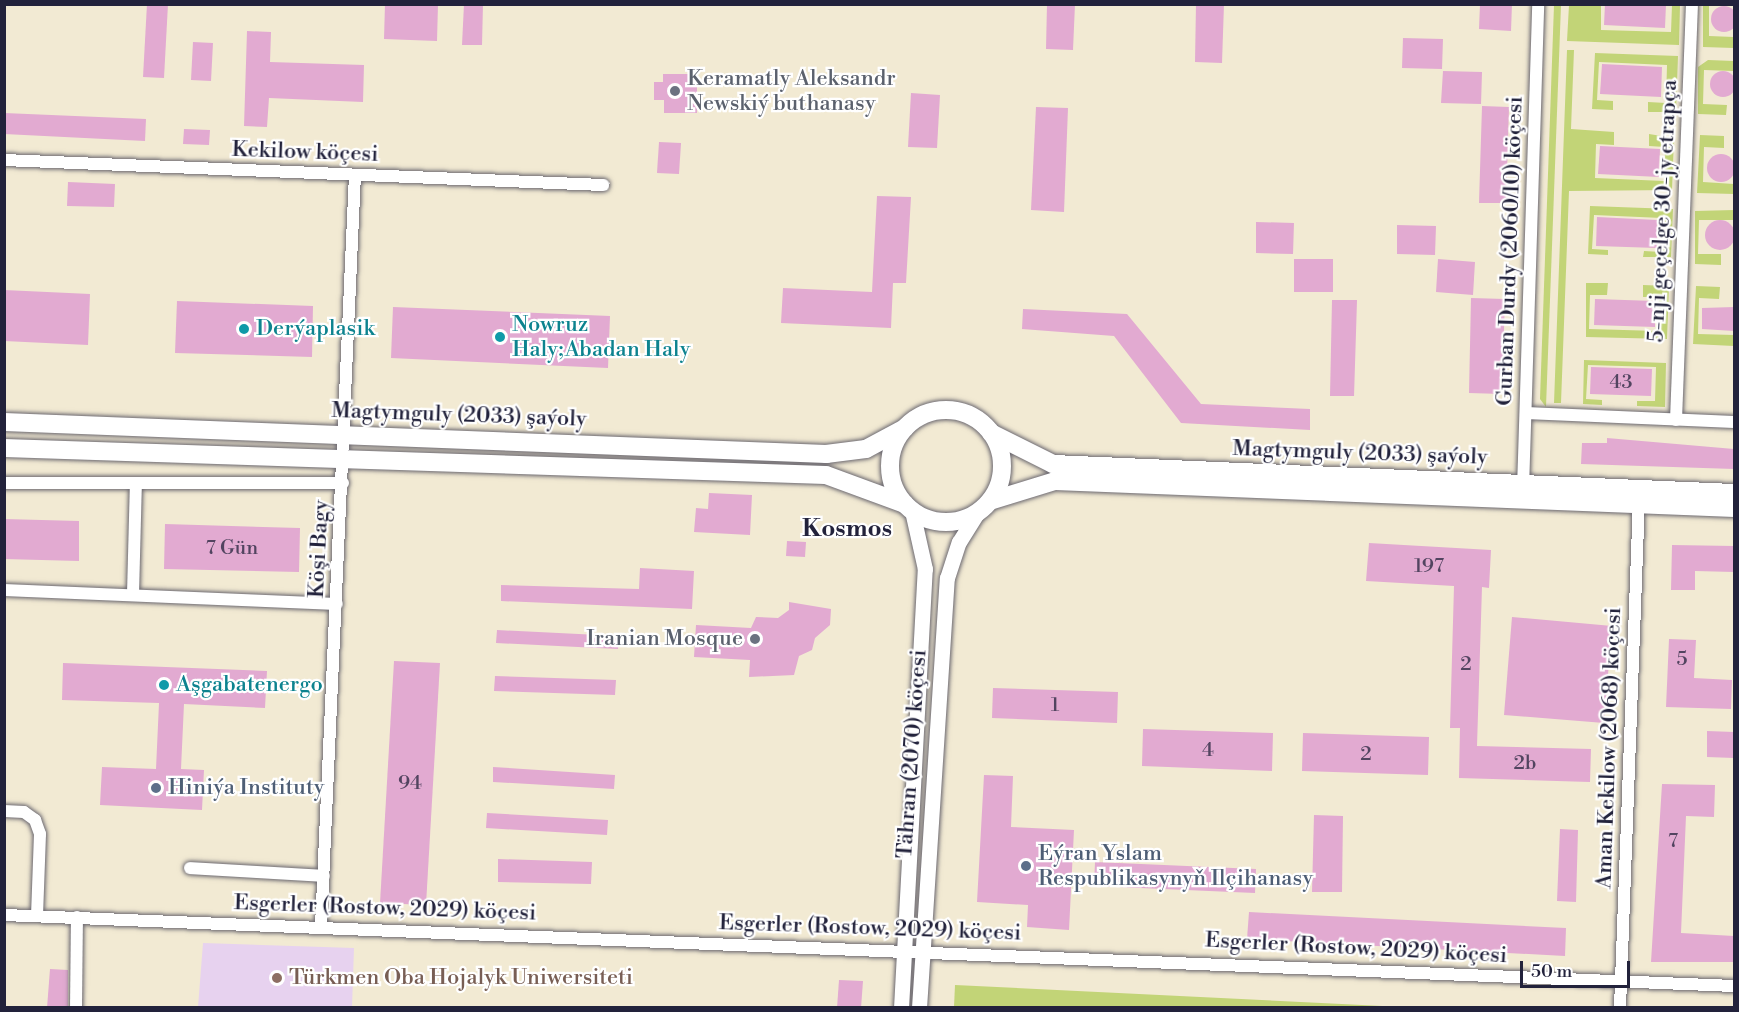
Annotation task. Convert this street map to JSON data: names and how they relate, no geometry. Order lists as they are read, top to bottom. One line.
{"streets":{"main road":["Magtymguly (2033) şaýoly"],"street":["Kekilow köçesi","5-nji geçelge 30-jy etrapça","Gurban Durdy (2060/10) köçesi","Köşi Bagy","Aman Kekilow (2068) köçesi","Tähran (2070) köçesi","Esgerler (Rostow, 2029) köçesi"]},"crossings":[["Kekilow köçesi","Köşi Bagy"],["Gurban Durdy (2060/10) köçesi","Magtymguly (2033) şaýoly"],["Magtymguly (2033) şaýoly","Köşi Bagy"],["Magtymguly (2033) şaýoly","Aman Kekilow (2068) köçesi"],["Magtymguly (2033) şaýoly","Tähran (2070) köçesi"],["Köşi Bagy","Esgerler (Rostow, 2029) köçesi"],["Aman Kekilow (2068) köçesi","Esgerler (Rostow, 2029) köçesi"],["Tähran (2070) köçesi","Esgerler (Rostow, 2029) köçesi"]],"districts":["Kosmos"],"places":["Keramatly Aleksandr Newskiý buthanasy","Derýaplasik","Nowruz Haly;Abadan Haly","Iranian Mosque","Aşgabatenergo","Hiniýa Instituty","Eýran Yslam Respublikasynyň Ilçihanasy","Türkmen Oba Hojalyk Uniwersiteti"],"house_numbers":["43","7 Gün","197","5","2","1","4","2","2b","94","7"],"scale_bar":"50 m"}
